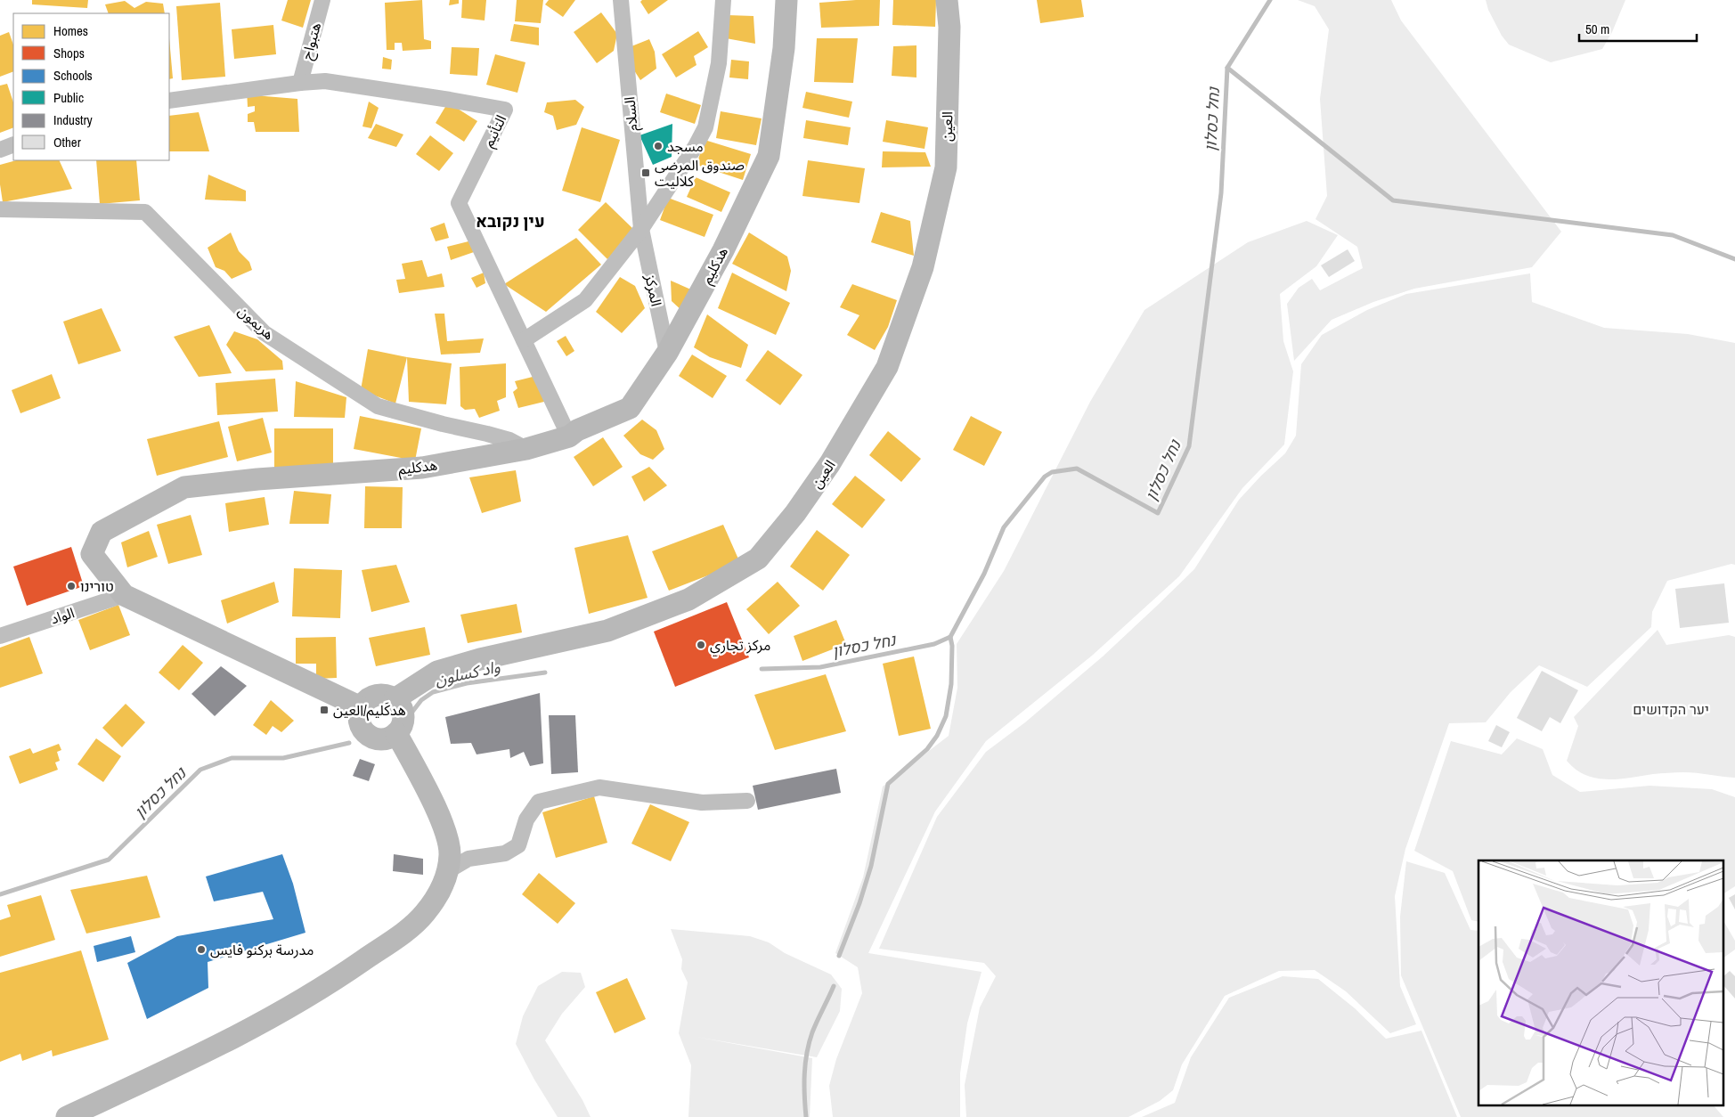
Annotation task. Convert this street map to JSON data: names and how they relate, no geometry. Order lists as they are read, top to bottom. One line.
{"streets":{"street":["هتبواح","السلام","العين","التأنيم","هدكليم","المركز","هريمون","الواد"]},"crossings":[["هتبواح","التأنيم"],["السلام","المركز"],["العين","هدكليم"],["التأنيم","هدكليم"],["هدكليم","المركز"],["هدكليم","هريمون"],["هدكليم","الواد"]],"districts":["עין נקובא"],"water":["נחל כסלון","واد كسلون"],"parks":["יער הקדושים"],"places":{"other":["مسجد","טורינו","مركز تجاري","مدرسة بركنو فايس"],"transit":["صندوق المرضى كلاليت","هدكَليم/العين"]},"legend":["Homes","Shops","Schools","Public","Industry","Other"],"scale_bar":"50 m"}
